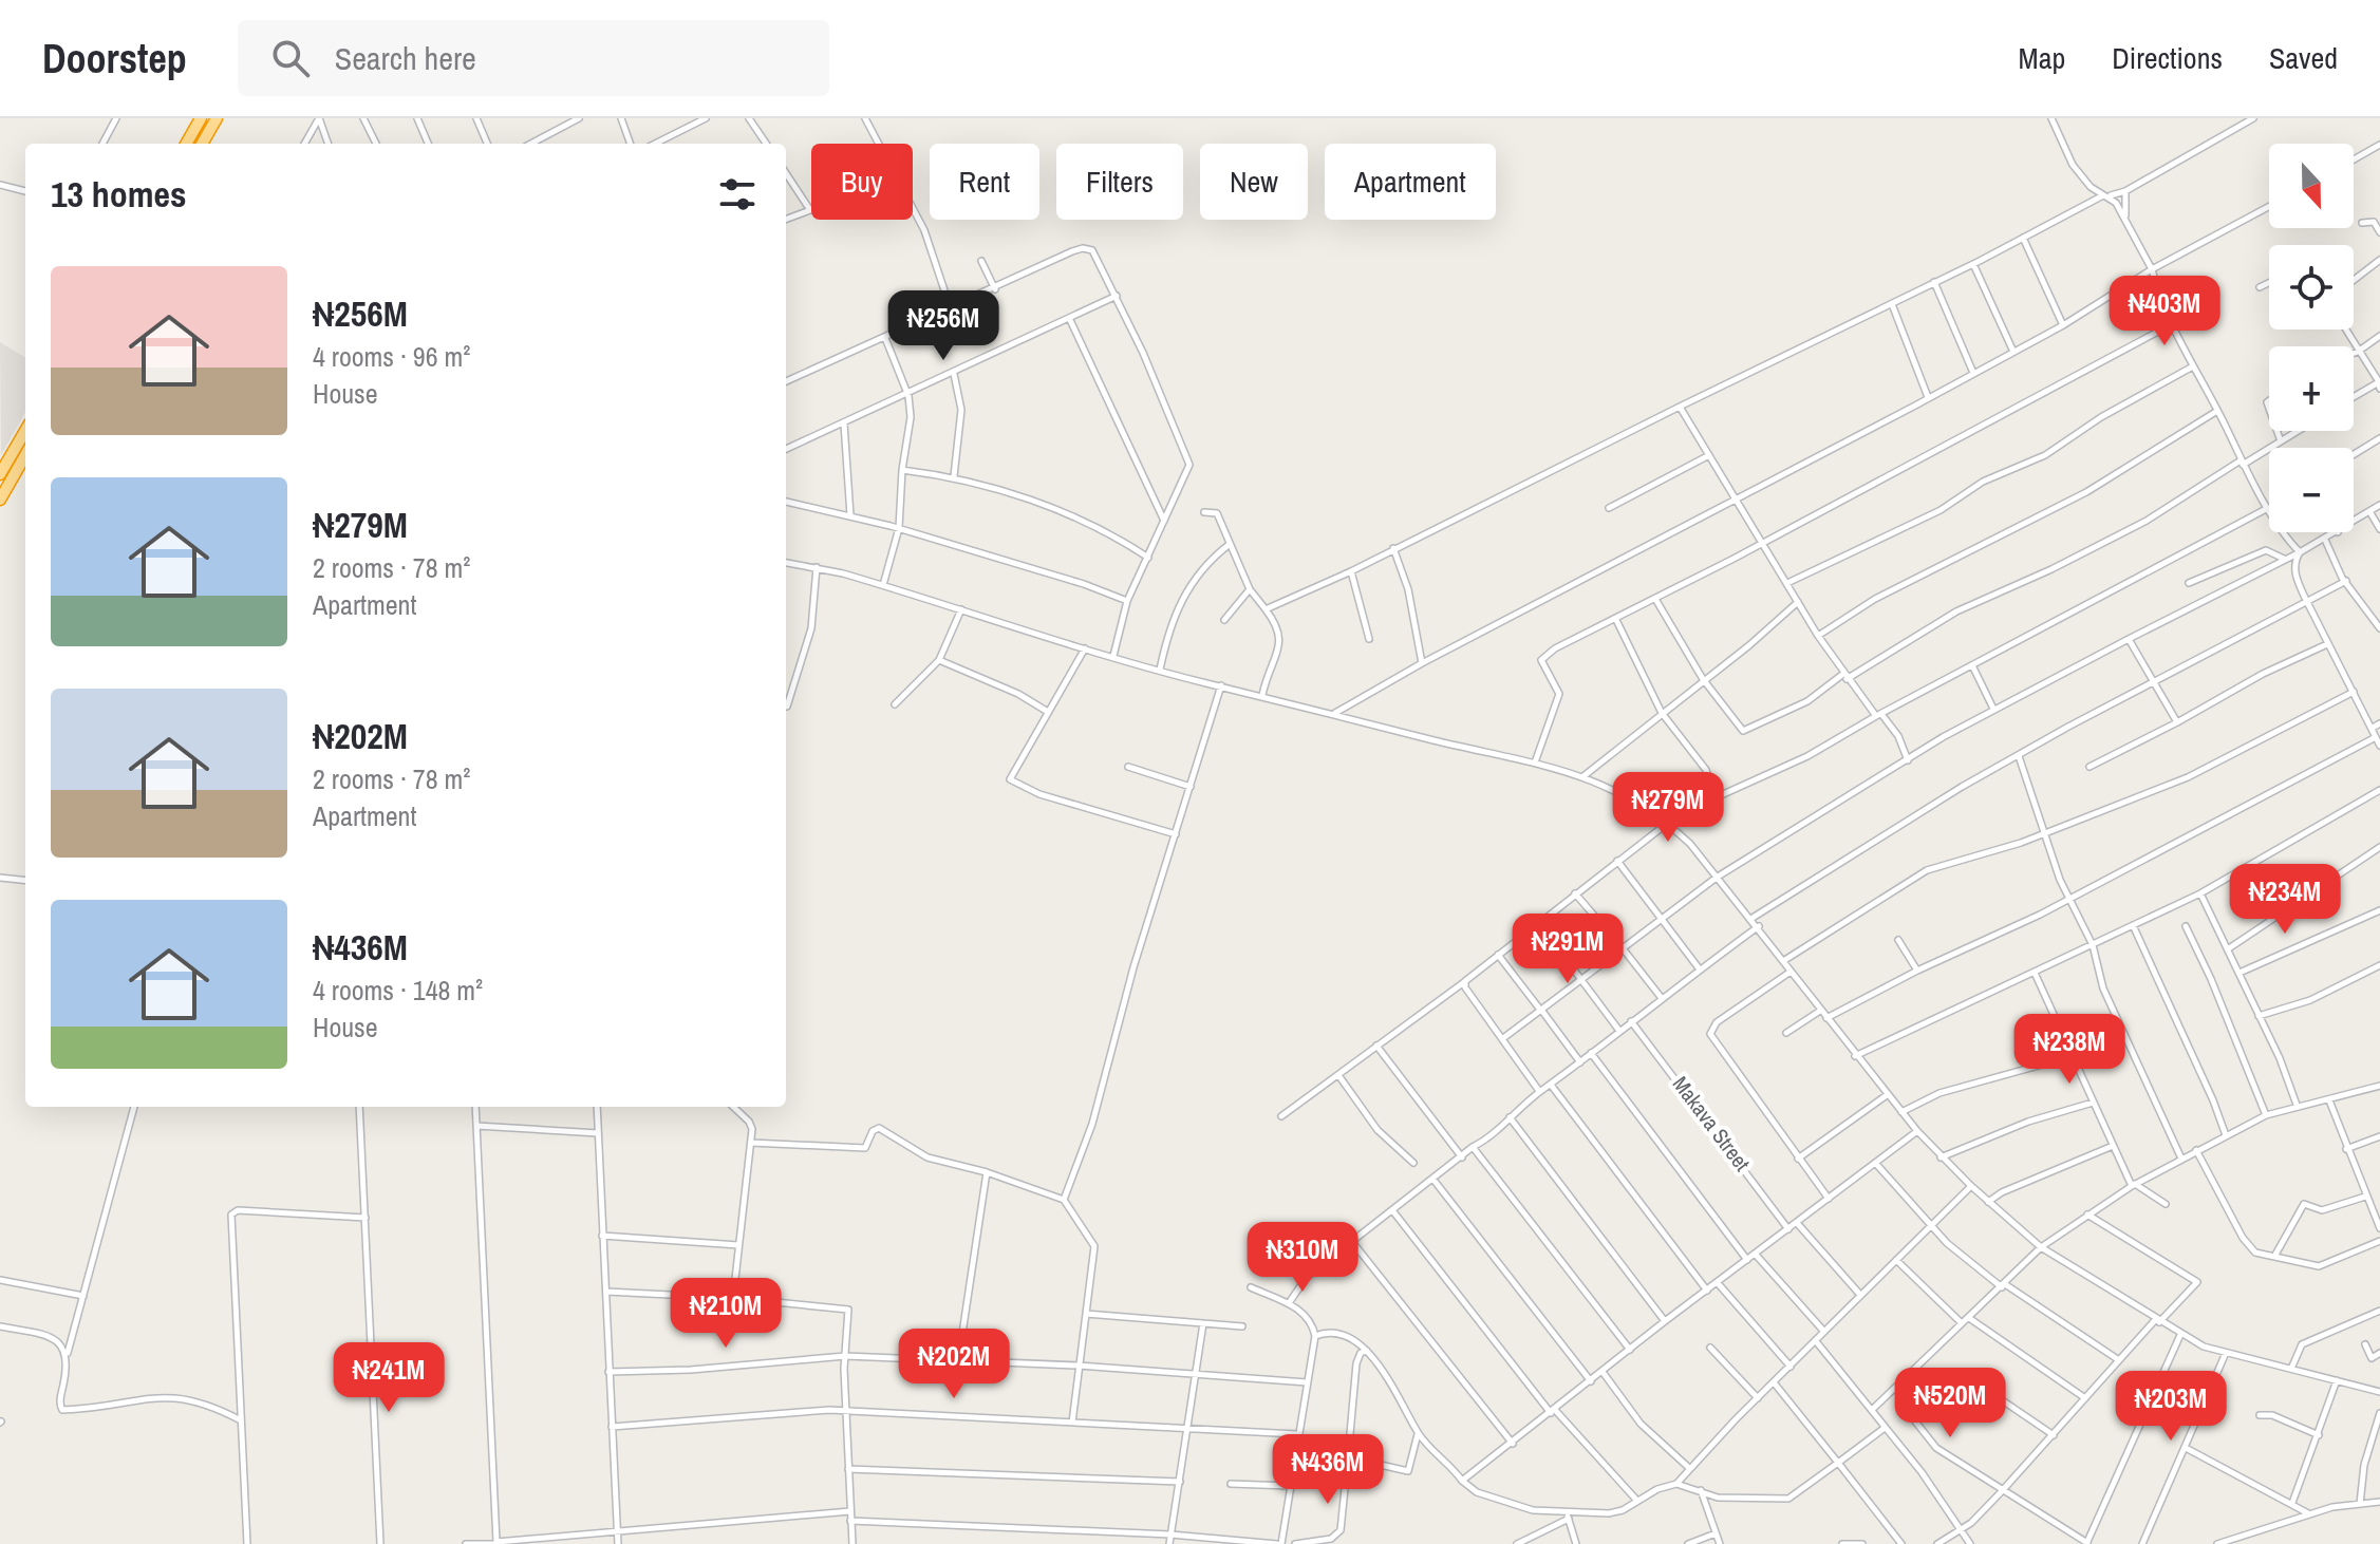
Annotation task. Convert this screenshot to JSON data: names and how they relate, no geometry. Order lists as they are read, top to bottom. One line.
{"streets":{"street":["Makava Street"]},"north":"bottom","page":{"header":"Doorstep","search":"Search here","nav":["Map","Directions","Saved"],"map_buttons":["+","−"],"chip":["Buy","Rent","Filters","New","Apartment"],"heading":"13 homes","list":[{"name":"₦256M","note":"4 rooms · 96 m² · House"},{"name":"₦279M","note":"2 rooms · 78 m² · Apartment"},{"name":"₦202M","note":"2 rooms · 78 m² · Apartment"},{"name":"₦436M","note":"4 rooms · 148 m² · House"}],"price":["₦403M","₦256M","₦279M","₦234M","₦291M","₦238M","₦310M","₦210M","₦202M","₦241M","₦520M","₦203M","₦436M"]}}
